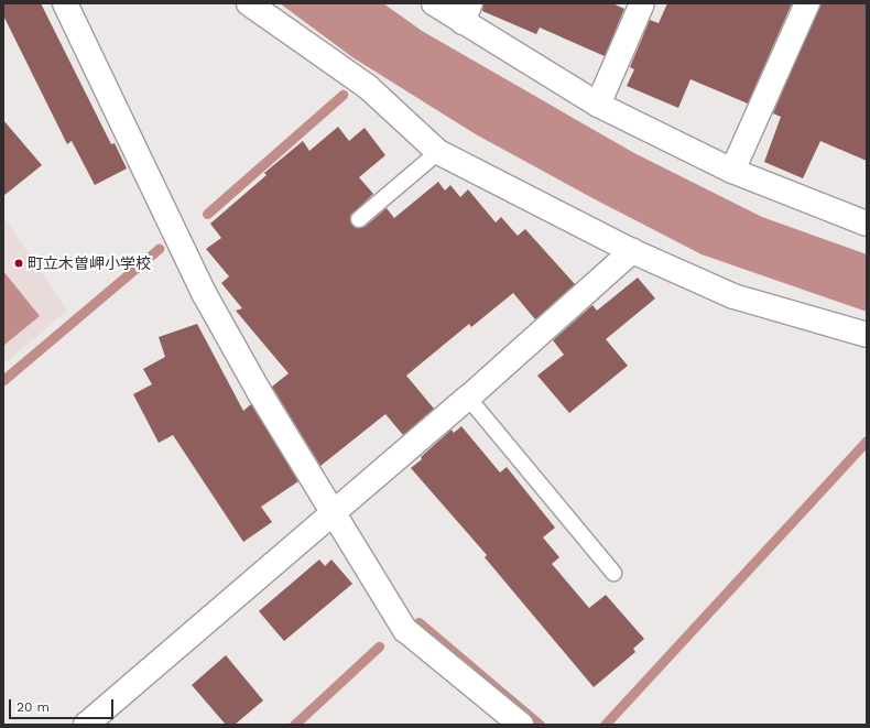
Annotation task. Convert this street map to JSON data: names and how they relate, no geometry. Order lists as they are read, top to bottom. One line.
{"places":["町立木曽岬小学校"],"scale_bar":"20 m"}
